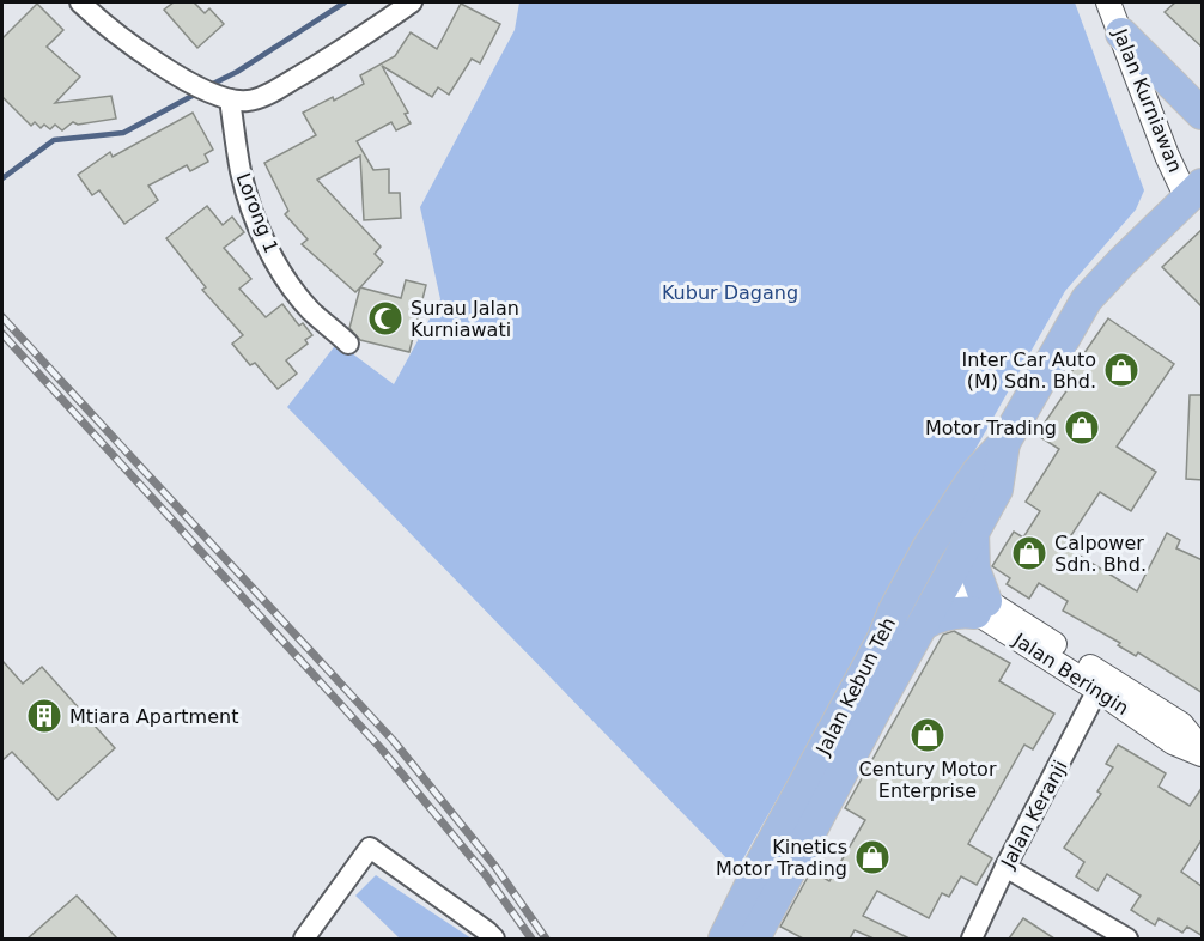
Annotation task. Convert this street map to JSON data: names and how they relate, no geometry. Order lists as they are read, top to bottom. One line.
{"streets":{"main road":["Jalan Kebun Teh"],"street":["Jalan Kurniawan","Lorong 1","Jalan Beringin","Jalan Keranji"]},"crossings":[["Jalan Kurniawan","Jalan Kebun Teh"],["Jalan Beringin","Jalan Kebun Teh"],["Jalan Beringin","Jalan Keranji"]],"parks":["Kubur Dagang"],"places":{"mosque":["Surau Jalan Kurniawati"],"shop":["Inter Car Auto (M) Sdn. Bhd.","Motor Trading","Calpower Sdn. Bhd.","Century Motor Enterprise","Kinetics Motor Trading"],"building":["Mtiara Apartment"]}}
